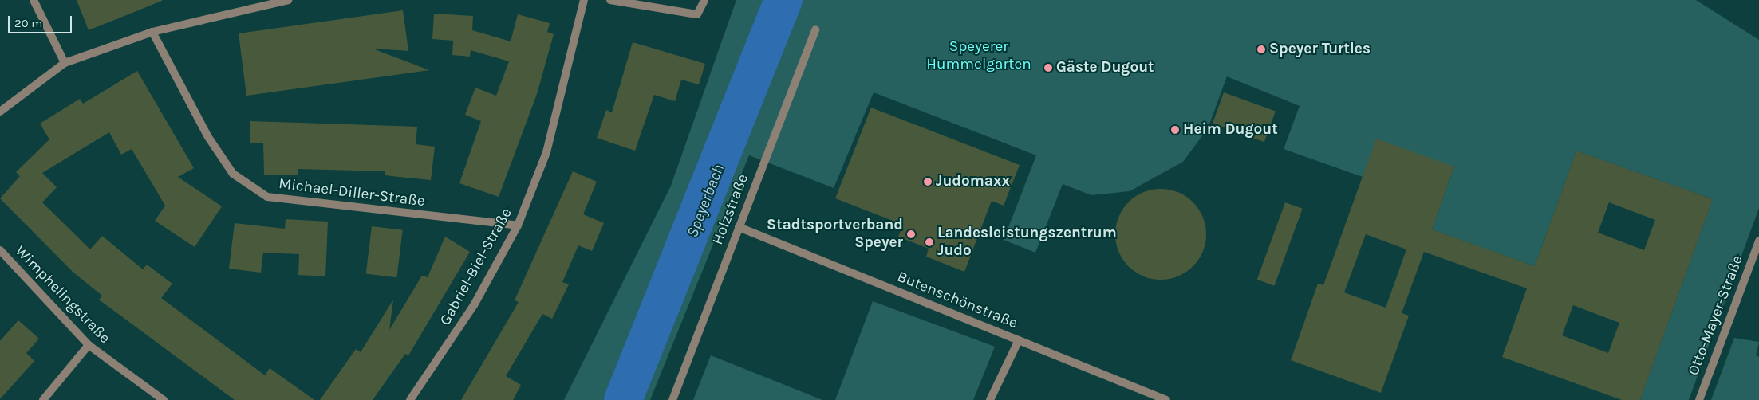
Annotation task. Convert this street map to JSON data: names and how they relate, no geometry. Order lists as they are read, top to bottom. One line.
{"streets":{"street":["Michael-Diller-Straße","Holzstraße","Gabriel-Biel-Straße","Wimphelingstraße","Butenschönstraße","Otto-Mayer-Straße"]},"crossings":[["Michael-Diller-Straße","Gabriel-Biel-Straße"],["Holzstraße","Butenschönstraße"]],"water":["Speyerbach"],"parks":["Speyerer Hummelgarten"],"places":["Speyer Turtles","Gäste Dugout","Heim Dugout","Judomaxx","Stadtsportverband Speyer","Landesleistungszentrum Judo"],"scale_bar":"20 m"}
